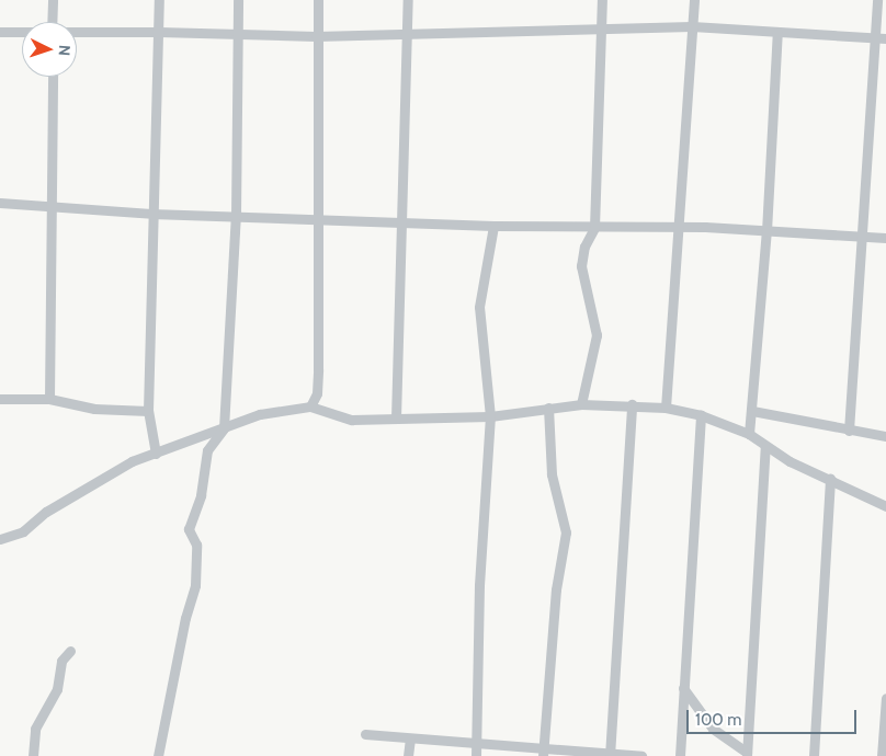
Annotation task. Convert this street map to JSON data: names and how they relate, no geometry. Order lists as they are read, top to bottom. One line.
{"scale_bar":"100 m","north":"right"}
